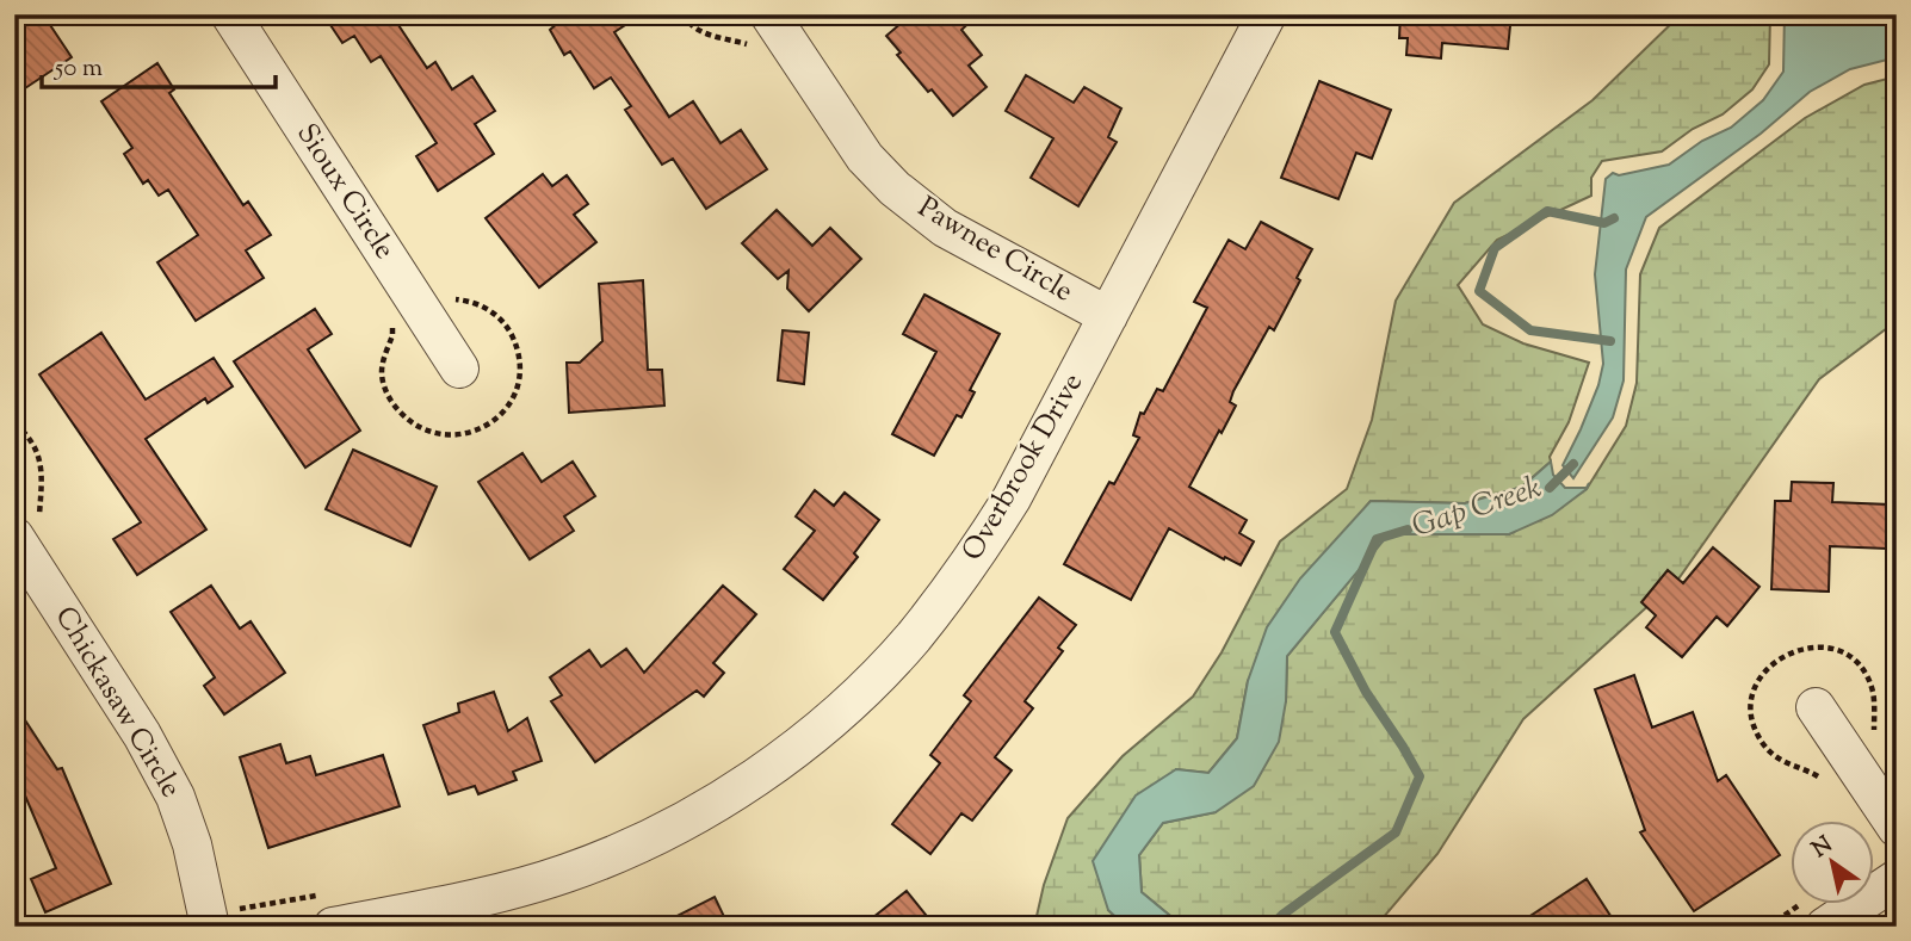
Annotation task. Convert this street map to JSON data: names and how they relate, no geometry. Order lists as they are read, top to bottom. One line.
{"streets":{"street":["Sioux Circle","Pawnee Circle","Overbrook Drive","Chickasaw Circle"]},"crossings":[["Pawnee Circle","Overbrook Drive"]],"water":["Gap Creek"],"scale_bar":"50 m","north":"top left"}
